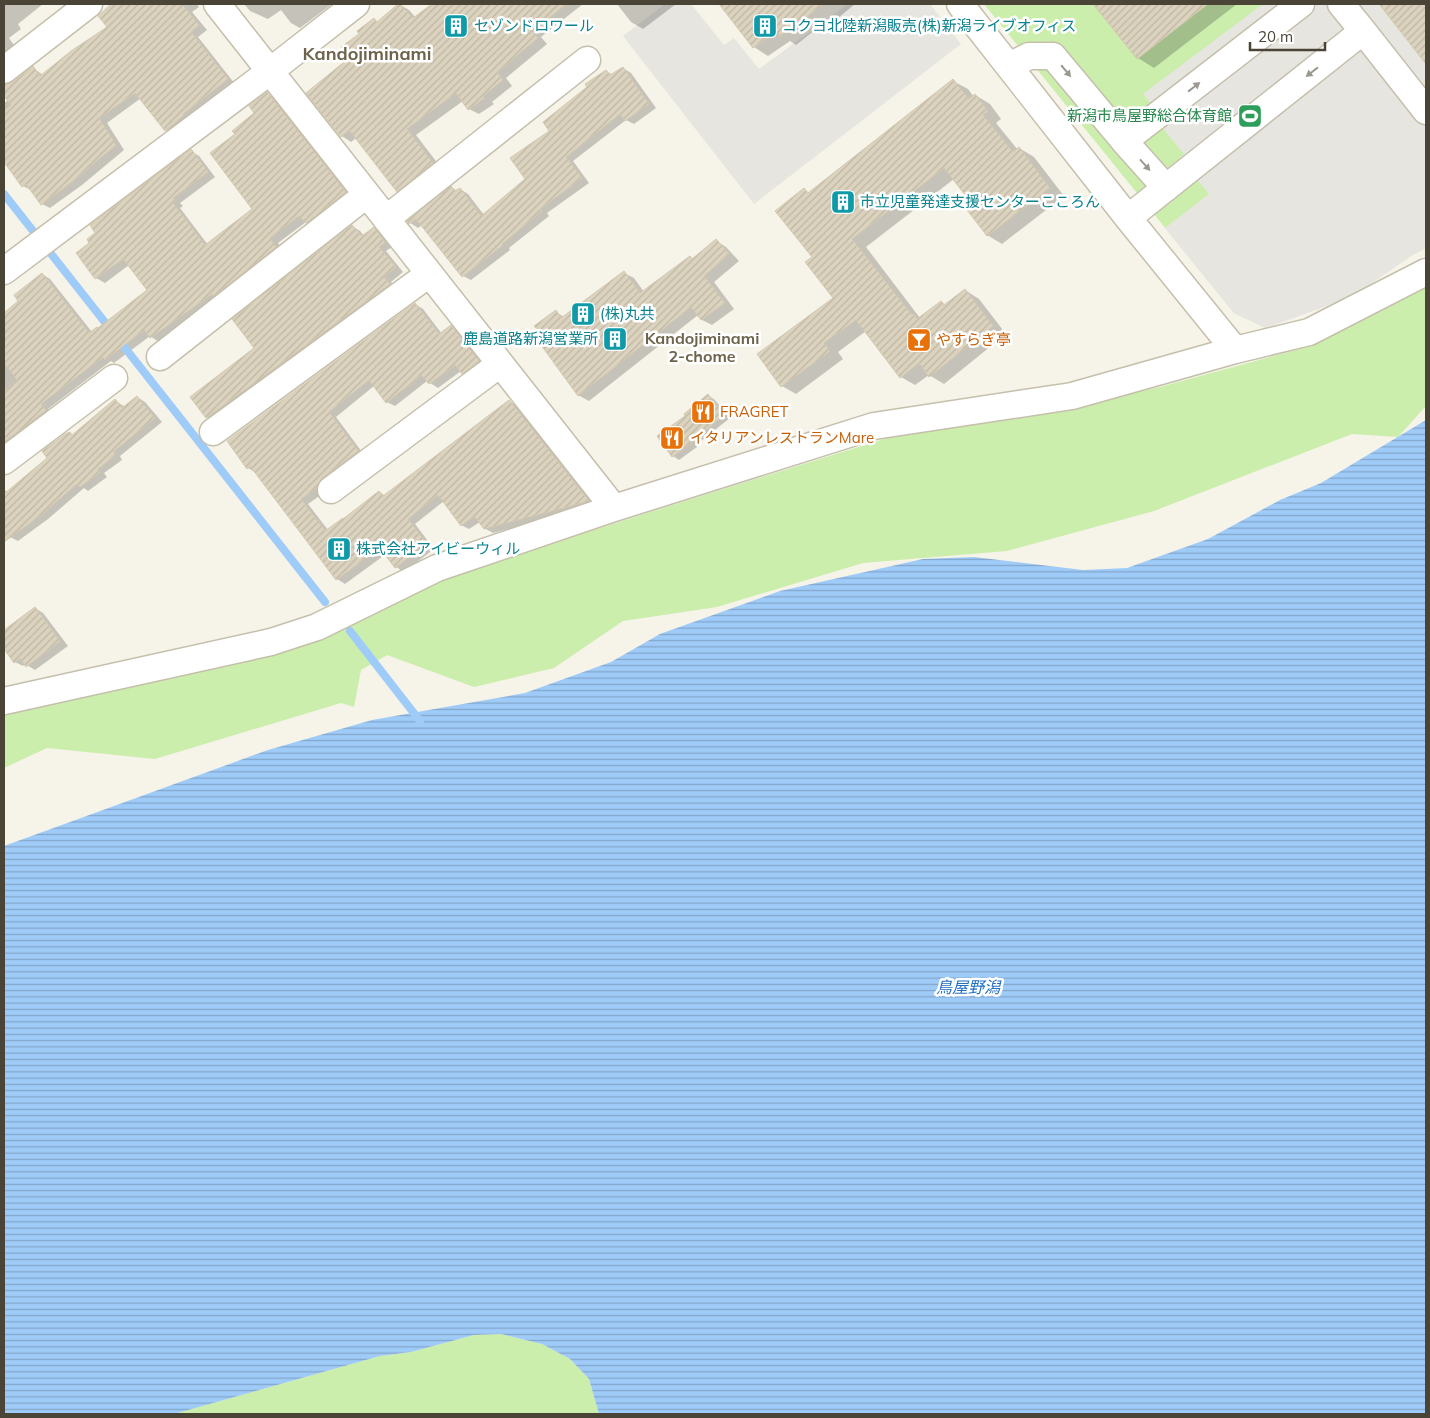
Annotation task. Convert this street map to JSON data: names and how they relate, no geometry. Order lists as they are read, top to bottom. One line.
{"districts":["Kandojiminami","Kandojiminami 2-chome"],"water":["鳥屋野潟"],"places":{"building":["セゾンドロワール","コクヨ北陸新潟販売(株)新潟ライブオフィス","市立児童発達支援センターこころん","(株)丸共","鹿島道路新潟営業所","株式会社アイビーウィル"],"sports":["新潟市鳥屋野総合体育館"],"bar":["やすらぎ亭"],"restaurant":["FRAGRET","イタリアンレストランMare"]},"scale_bar":"20 m"}
